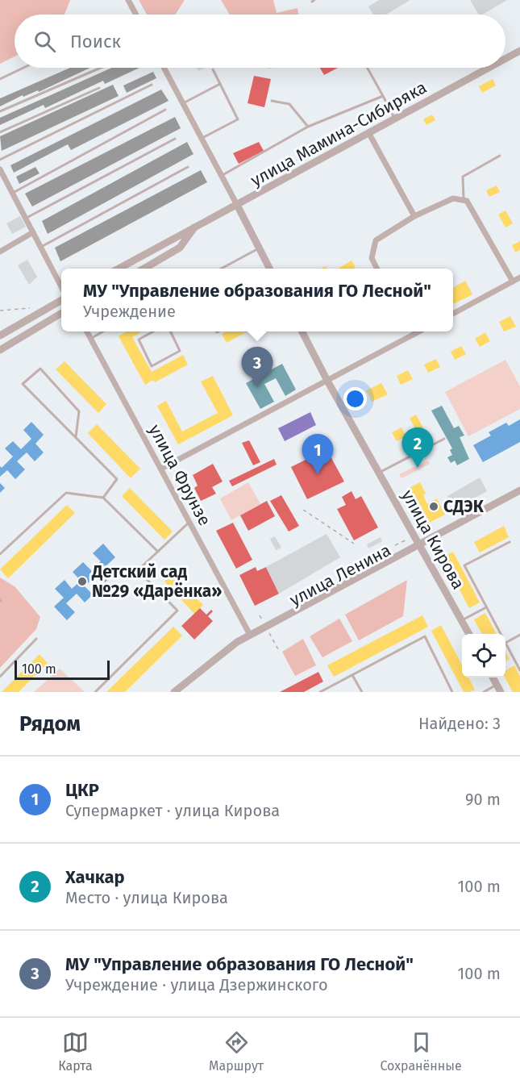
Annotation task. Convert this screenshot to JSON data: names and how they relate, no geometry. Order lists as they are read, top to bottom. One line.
{"streets":{"main road":["улица Мамина-Сибиряка","улица Кирова","улица Ленина"],"street":["улица Фрунзе"]},"crossings":[["улица Фрунзе","улица Ленина"],["улица Кирова","улица Ленина"]],"places":["СДЭК","Детский сад №29 «Дарёнка»"],"scale_bar":"100 m","page":{"search":"Поиск","popup":["МУ \"Управление образования ГО Лесной\"","Учреждение"],"pins":["3","2","1"],"scale":"100 m","heading":["Рядом","Найдено: 3"],"list":[{"mark":"1","name":"ЦКР","note":"Супермаркет · улица Кирова","value":"90 m"},{"mark":"2","name":"Хачкар","note":"Место · улица Кирова","value":"100 m"},{"mark":"3","name":"МУ \"Управление образования ГО Лесной\"","note":"Учреждение · улица Дзержинского","value":"100 m"}],"nav":["Карта","Маршрут","Сохранённые"]}}
